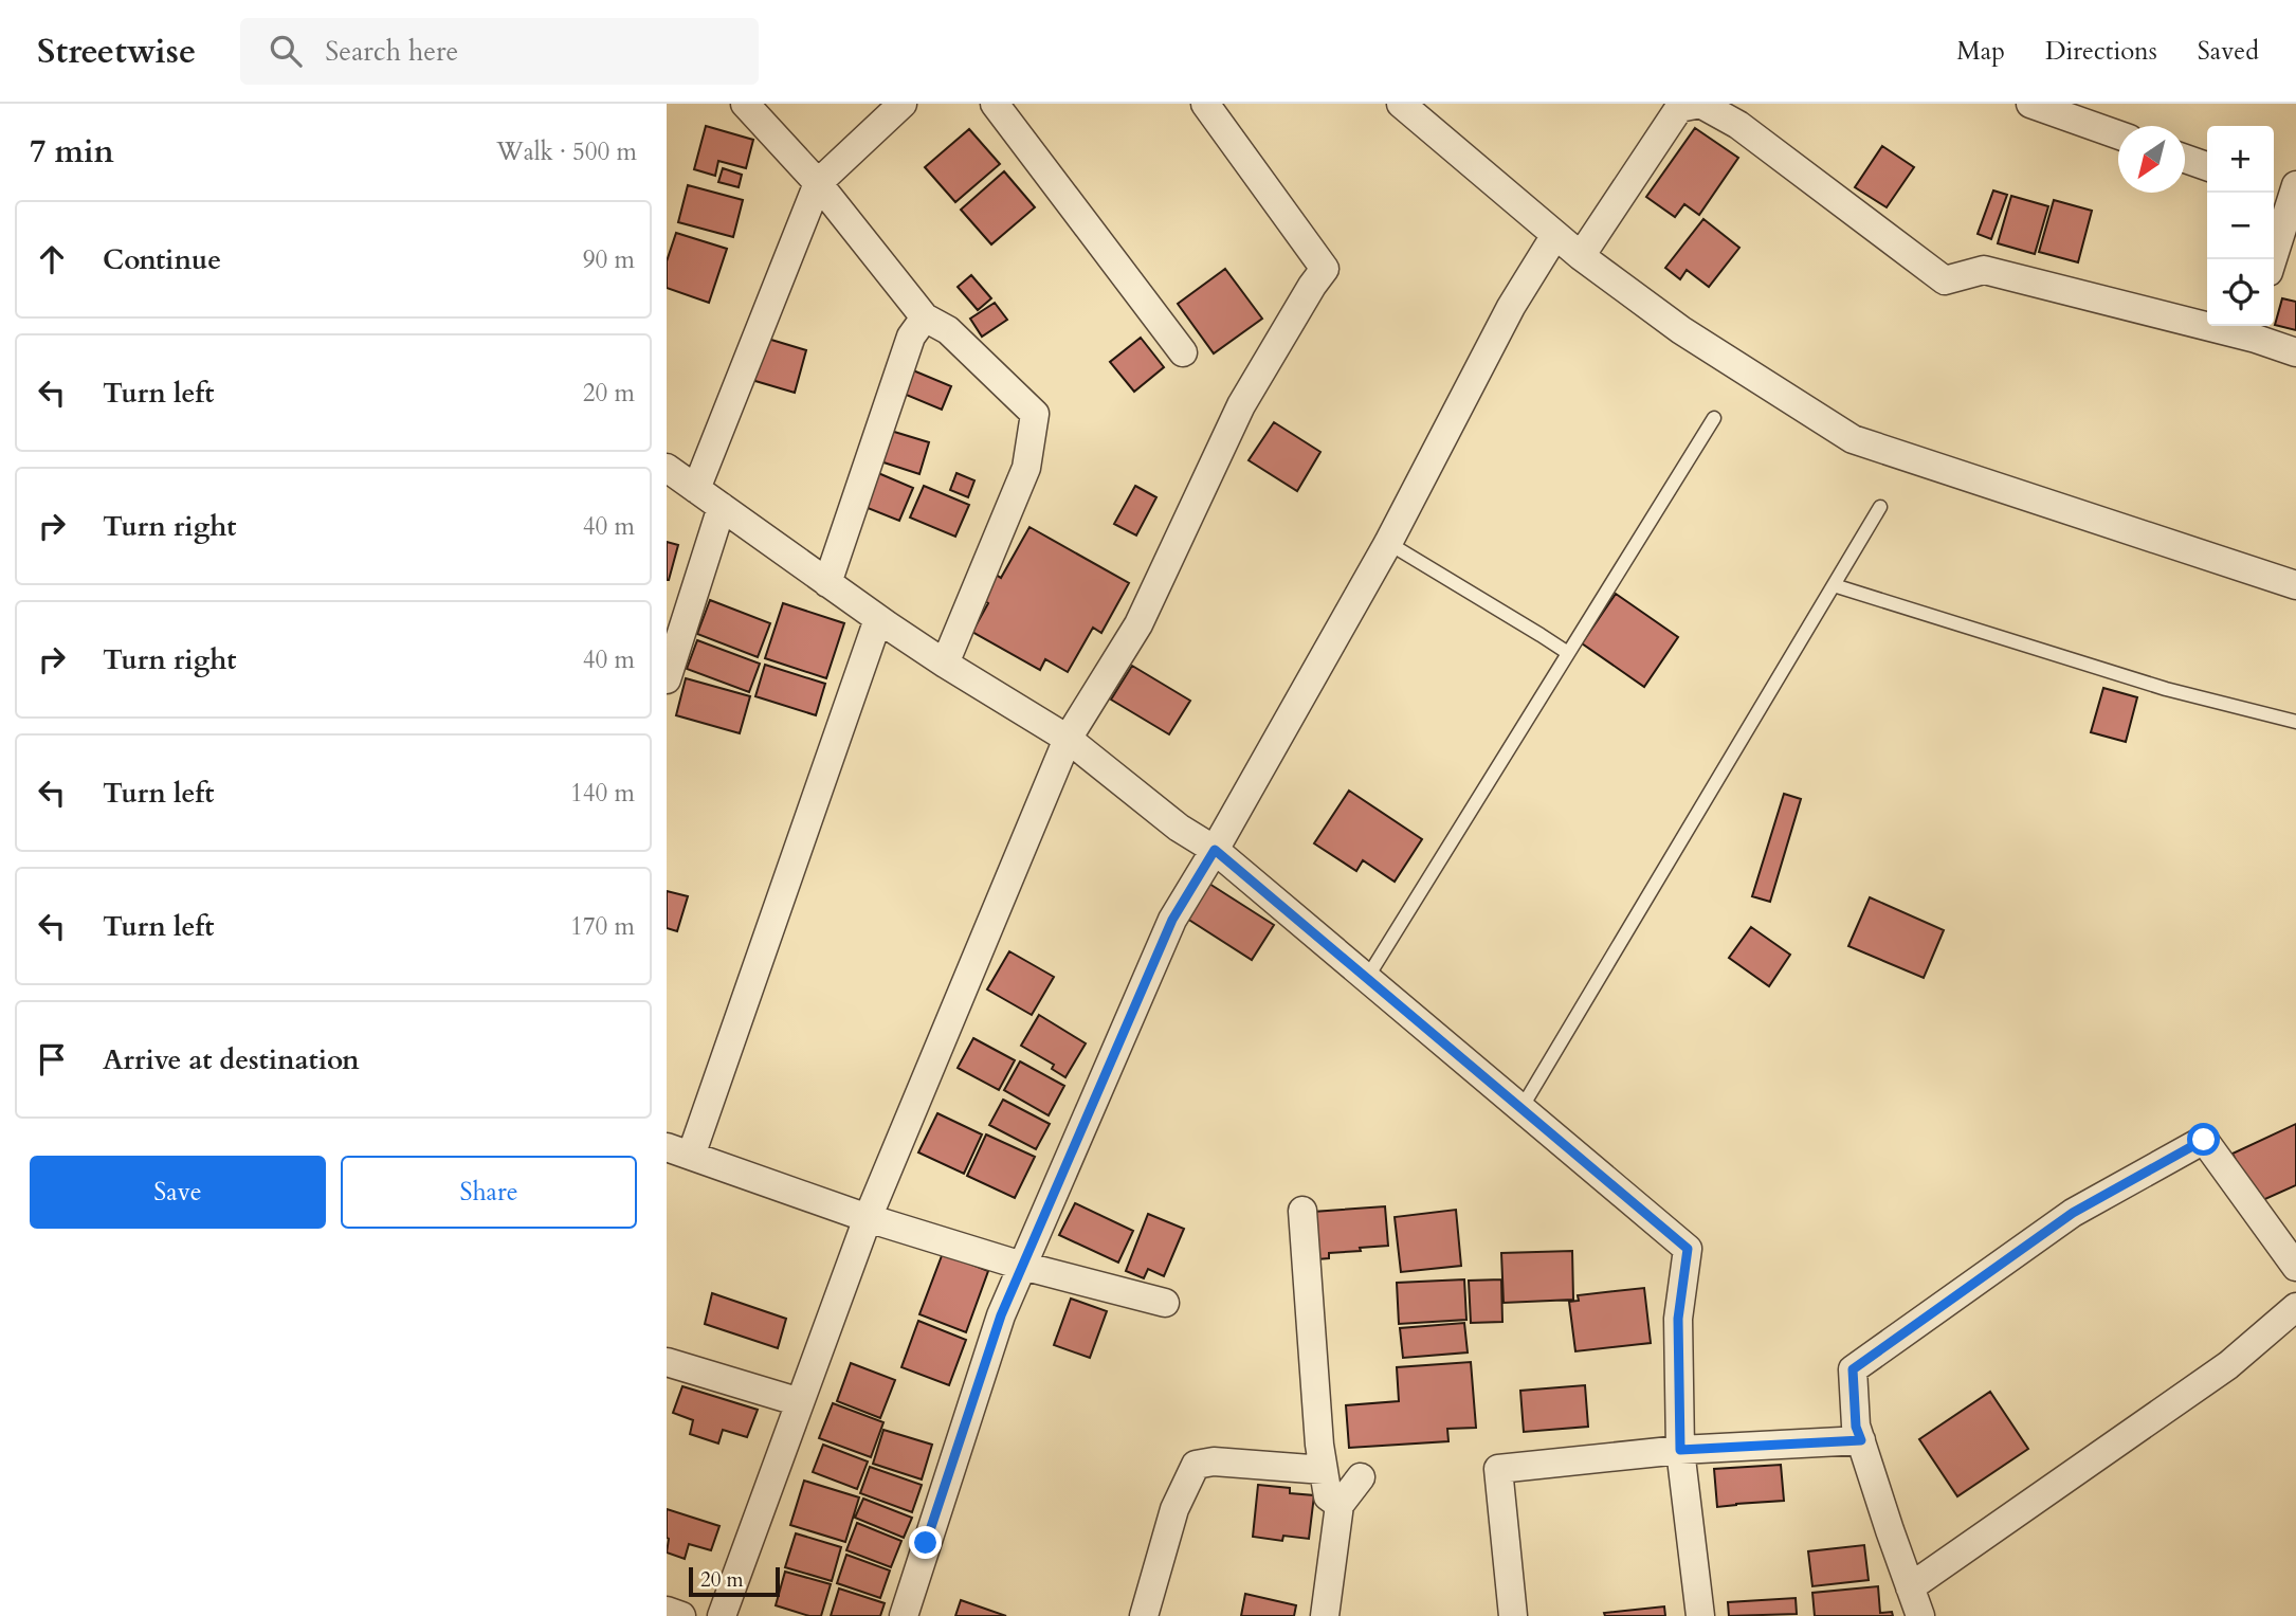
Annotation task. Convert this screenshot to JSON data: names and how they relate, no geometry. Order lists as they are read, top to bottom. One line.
{"scale_bar":"20 m","north":"bottom left","page":{"header":"Streetwise","search":"Search here","nav":["Map","Directions","Saved"],"heading":["7 min","Walk · 500 m"],"map_buttons":["+","−"],"list":[["Continue","90 m"],["Turn left","20 m"],["Turn right","40 m"],["Turn right","40 m"],["Turn left","140 m"],["Turn left","170 m"],"Arrive at destination"],"buttons":["Save","Share"],"scale":"20 m"}}
